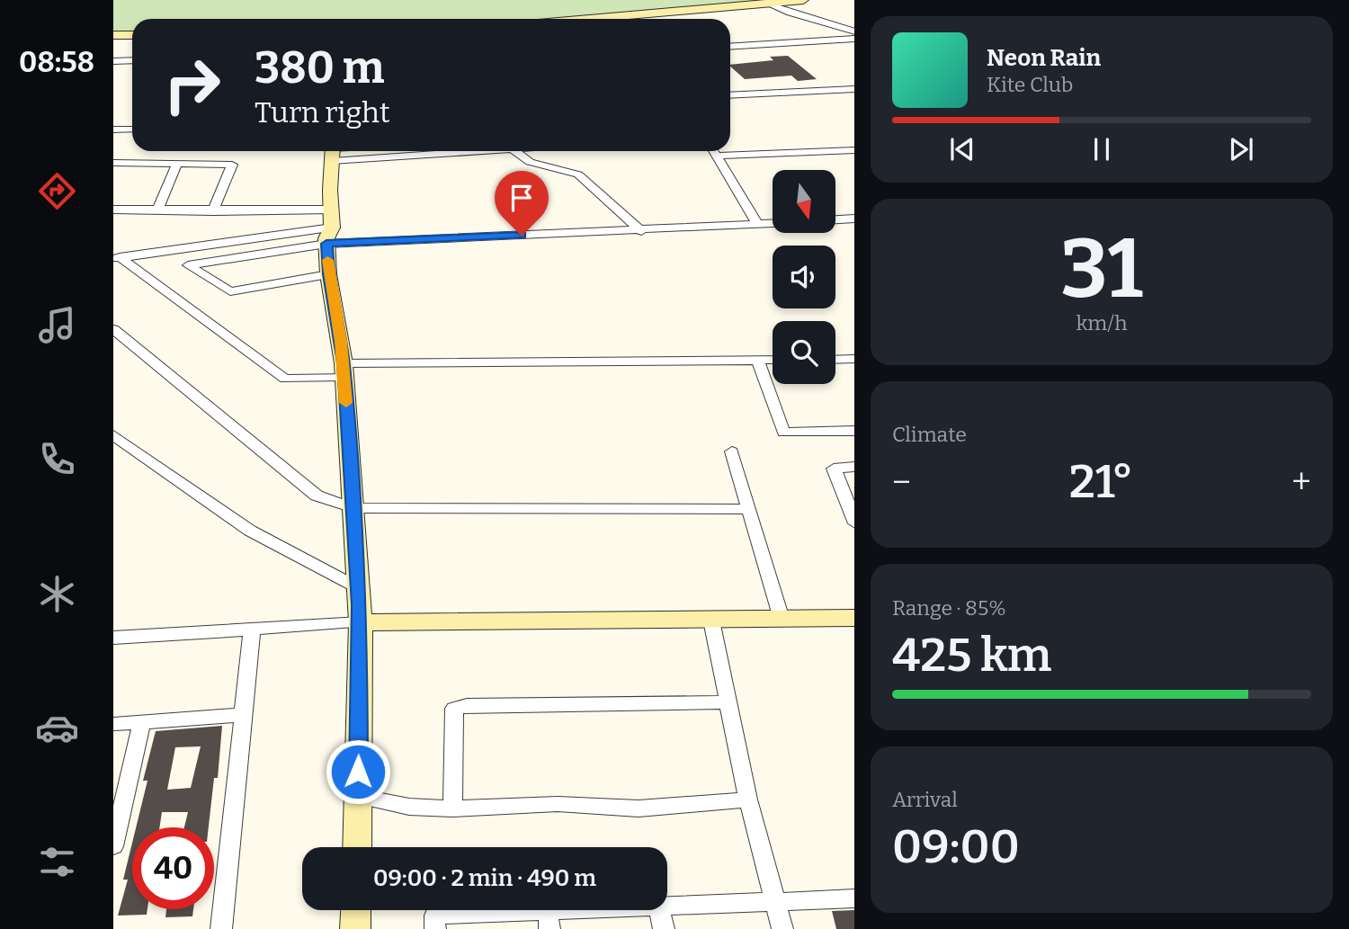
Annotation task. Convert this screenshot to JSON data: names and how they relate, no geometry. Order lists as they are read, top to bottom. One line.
{"north":"bottom","page":{"tabs":"08:58","turn":["380 m","Turn right"],"song":["Neon Rain","Kite Club"],"tile":[["31","km/h"],"Climate",["Range · 85%","425 km"],["Arrival","09:00"]],"heat":["−","21°","+"],"limit":"40","trip":"09:00 · 2 min · 490 m"}}
